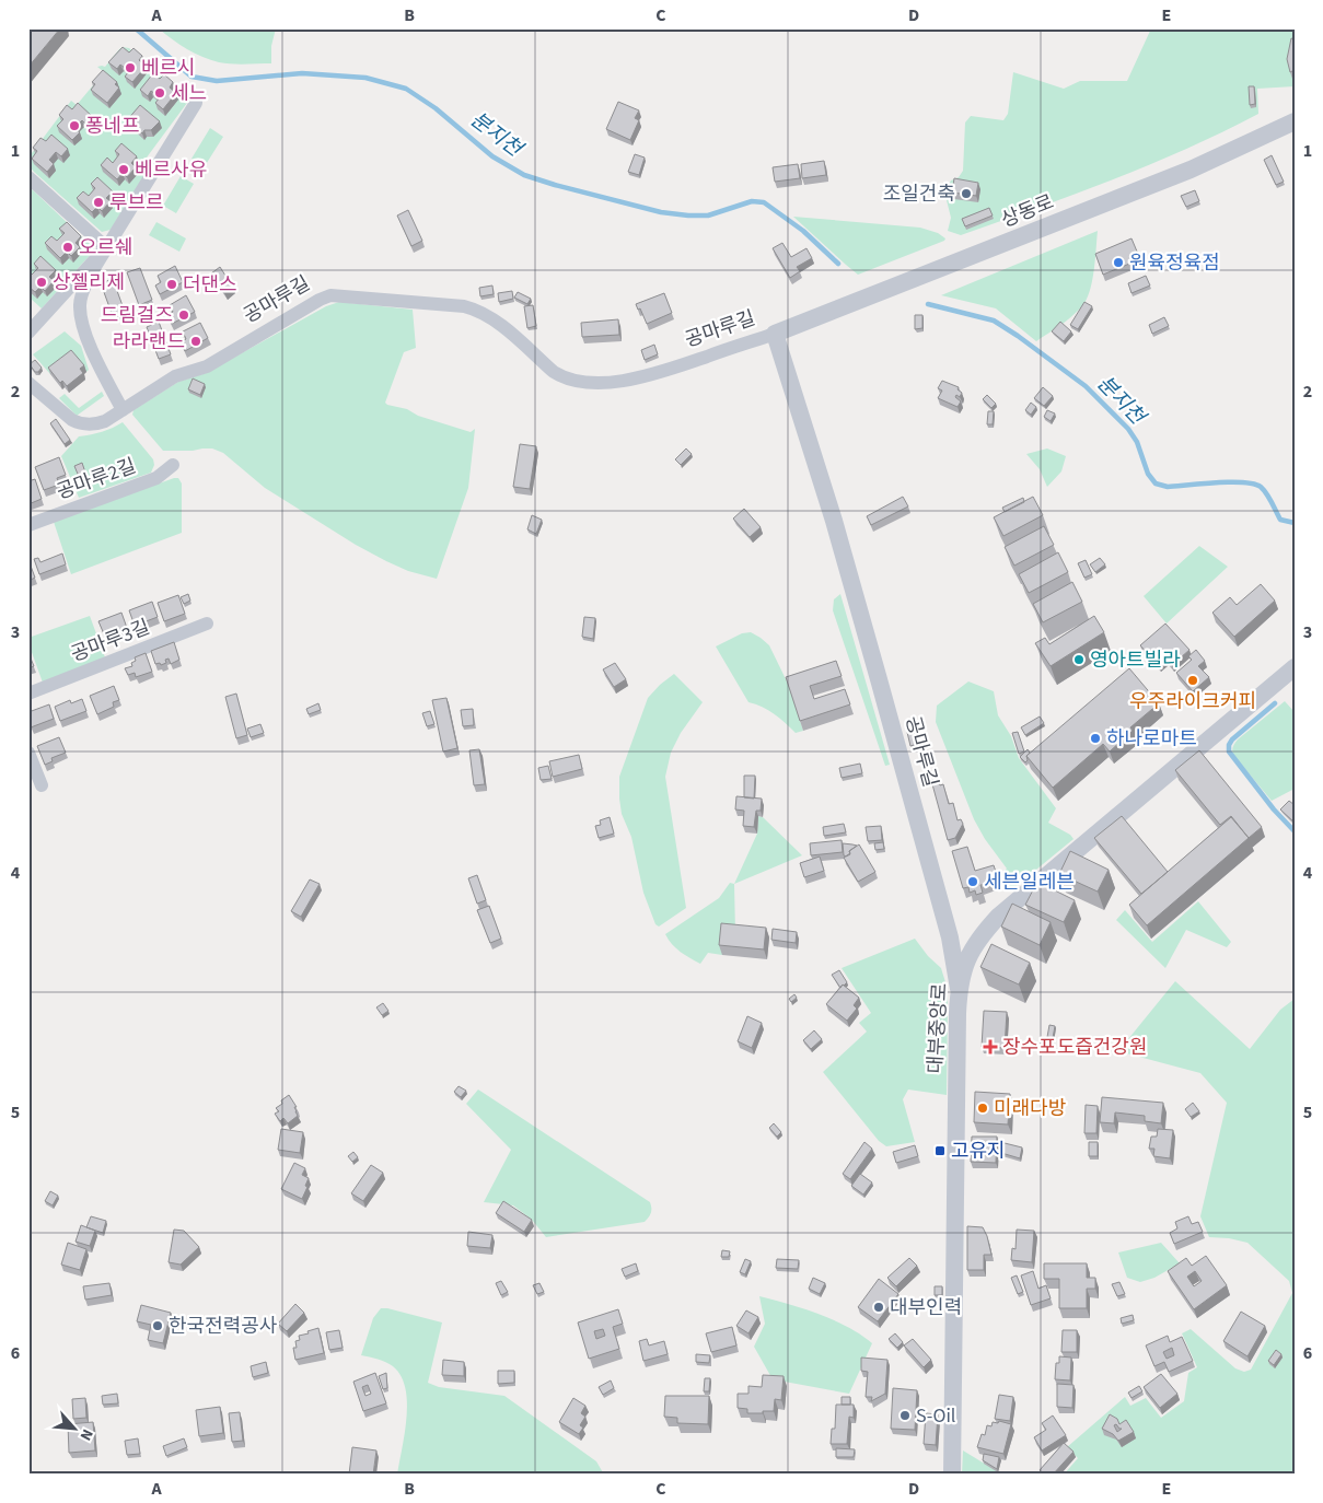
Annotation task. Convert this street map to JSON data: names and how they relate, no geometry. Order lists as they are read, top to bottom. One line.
{"streets":{"street":["상동로","공마루길","공마루2길","공마루3길","대부중앙로"]},"crossings":[["상동로","공마루길"],["공마루길","대부중앙로"]],"water":["분지천"],"places":{"other":["베르시","세느","퐁네프","베르사유","조일건축","루브르","오르쉐","원육정육점","상젤리제","더댄스","드림걸즈","라라랜드","영아트빌라","우주라이크커피","하나로마트","세븐일레븐","미래다방","대부인력","한국전력공사","S-Oil"],"health":["장수포도즙건강원"],"transit":["고유지"]},"north":"bottom right","grid":{"columns":["A","B","C","D","E"],"rows":["1","2","3","4","5","6"]}}
